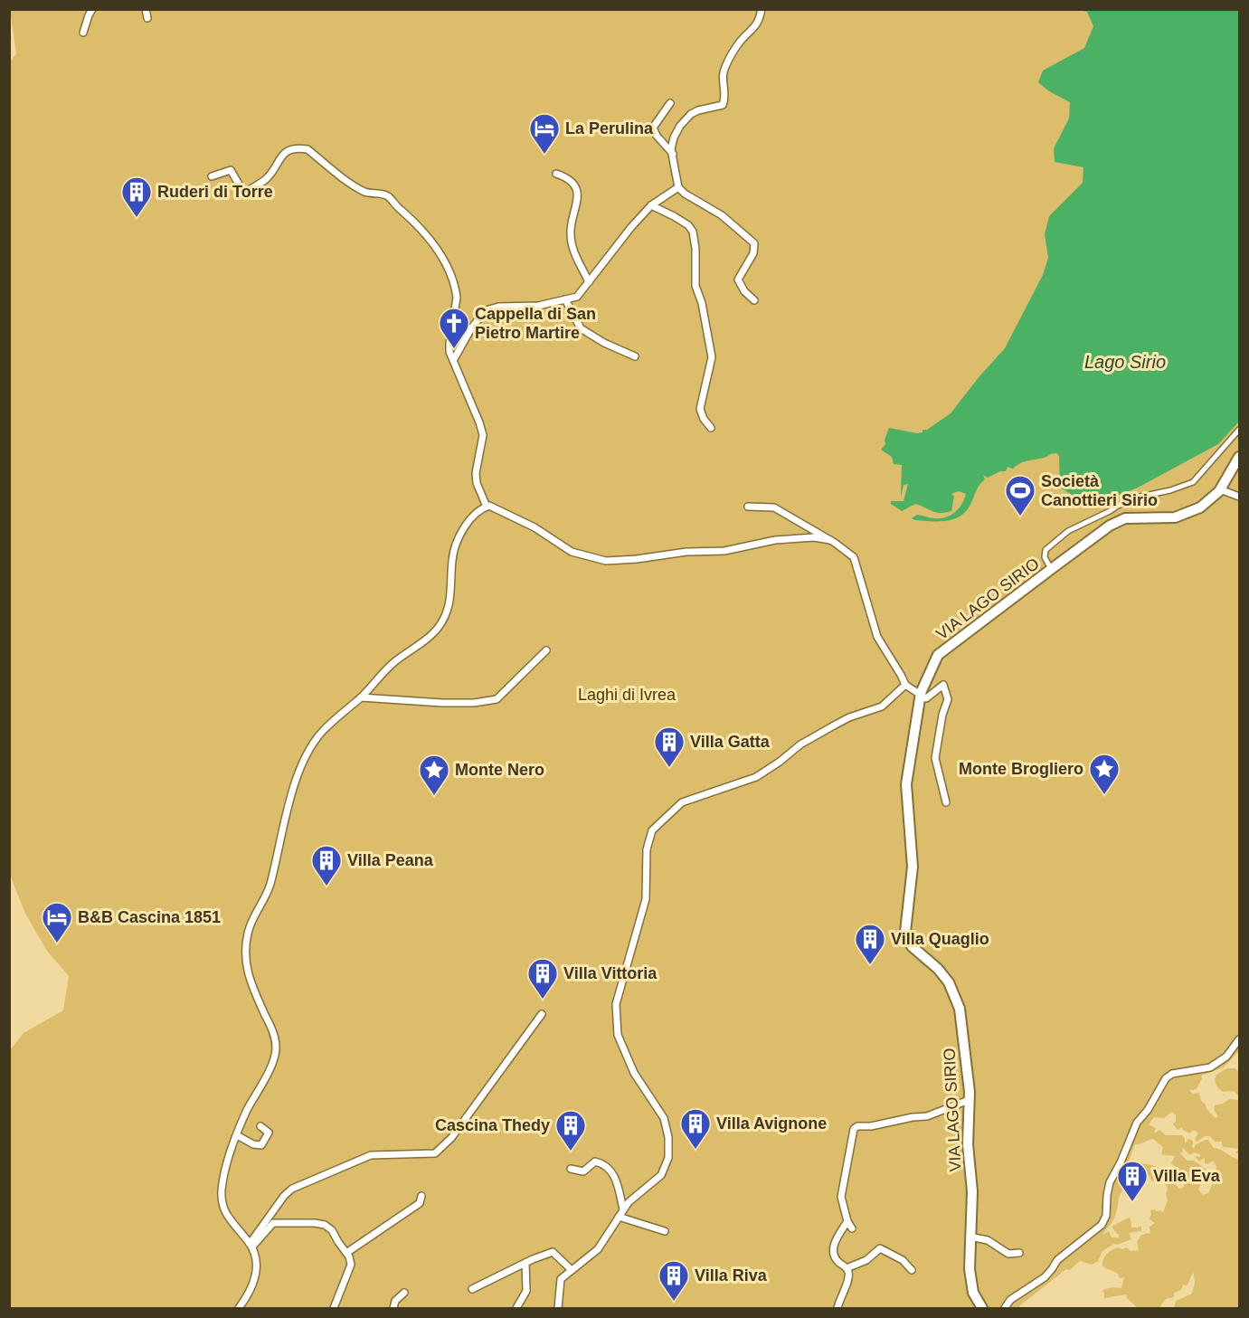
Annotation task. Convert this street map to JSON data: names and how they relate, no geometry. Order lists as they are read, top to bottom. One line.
{"streets":{"main road":["VIA LAGO SIRIO"]},"water":["Lago Sirio"],"parks":["Laghi di Ivrea"],"places":{"hotel":["La Perulina","B&B Cascina 1851"],"building":["Ruderi di Torre","Villa Gatta","Villa Peana","Villa Quaglio","Villa Vittoria","Villa Avignone","Cascina Thedy","Villa Eva","Villa Riva"],"church":["Cappella di San Pietro Martire"],"sports":["Società Canottieri Sirio"],"place":["Monte Brogliero","Monte Nero"]}}
